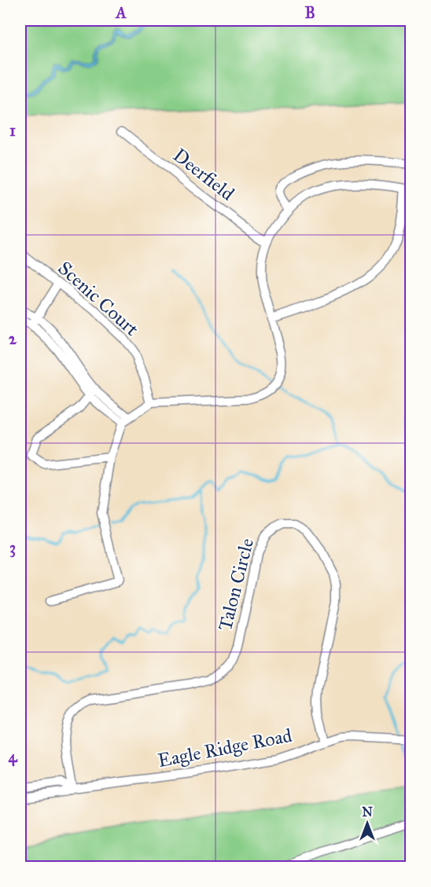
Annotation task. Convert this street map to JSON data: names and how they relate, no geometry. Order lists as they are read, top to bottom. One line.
{"streets":{"street":["Deerfield","Scenic Court","Talon Circle","Eagle Ridge Road"]},"crossings":[["Talon Circle","Eagle Ridge Road"]],"north":"top","grid":{"columns":["A","B"],"rows":["1","2","3","4"]}}
